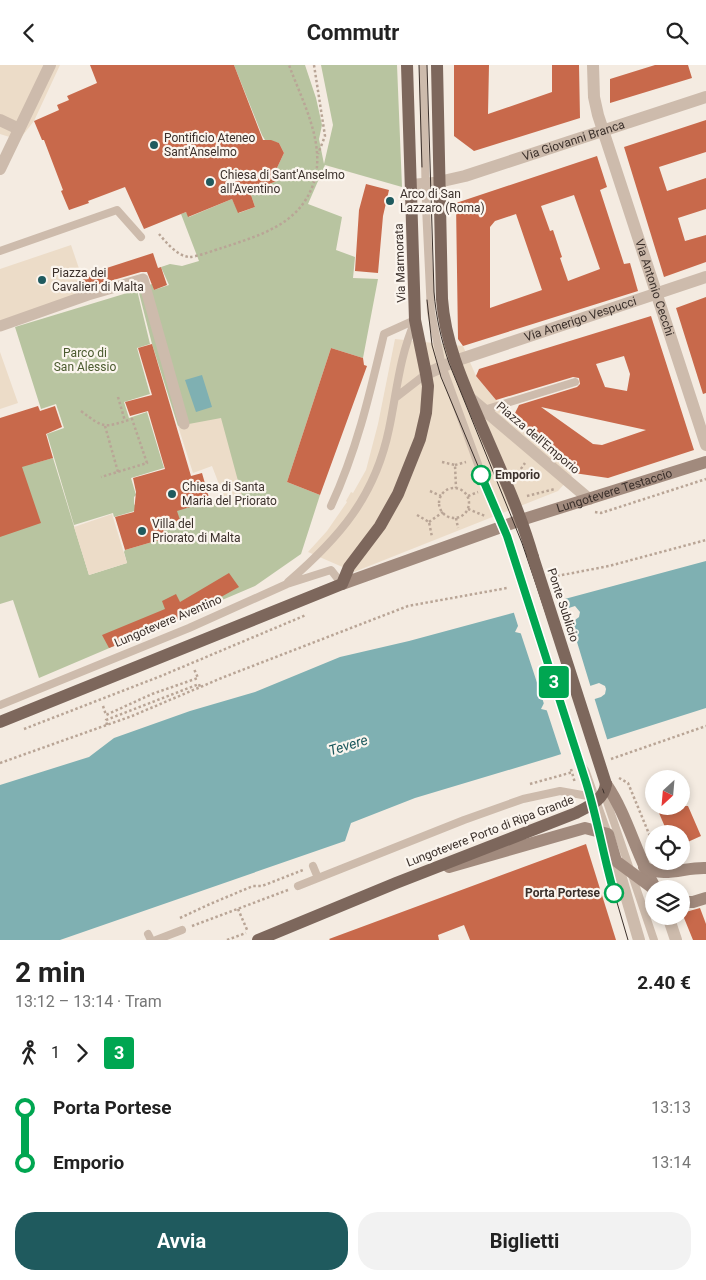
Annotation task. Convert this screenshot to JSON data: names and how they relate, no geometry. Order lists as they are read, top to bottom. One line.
{"streets":{"main road":["Via Marmorata","Piazza dell'Emporio","Lungotevere Testaccio","Ponte Sublicio","Lungotevere Porto di Ripa Grande"],"street":["Via Giovanni Branca","Via Antonio Cecchi","Via Amerigo Vespucci"],"lane":["Lungotevere Aventino"]},"crossings":[["Via Giovanni Branca","Via Antonio Cecchi"],["Via Antonio Cecchi","Via Amerigo Vespucci"],["Via Amerigo Vespucci","Piazza dell'Emporio"],["Piazza dell'Emporio","Lungotevere Testaccio"],["Piazza dell'Emporio","Ponte Sublicio"],["Lungotevere Testaccio","Ponte Sublicio"],["Ponte Sublicio","Lungotevere Porto di Ripa Grande"]],"water":["Tevere"],"parks":["Parco di San Alessio"],"places":["Pontificio Ateneo Sant'Anselmo","Chiesa di Sant'Anselmo all'Aventino","Arco di San Lazzaro (Roma)","Piazza dei Cavalieri di Malta","Emporio","Chiesa di Santa Maria del Priorato","Villa del Priorato di Malta","Porta Portese"],"lines":["tram line 3"],"north":"bottom left","page":{"header":"Commutr","on_map":"3","heading":["2 min","13:12 – 13:14 · Tram","2.40 €"],"legs":["1","3"],"list":[{"name":"Porta Portese","value":"13:13"},{"name":"Emporio","value":"13:14"}],"buttons":["Avvia","Biglietti"]}}
